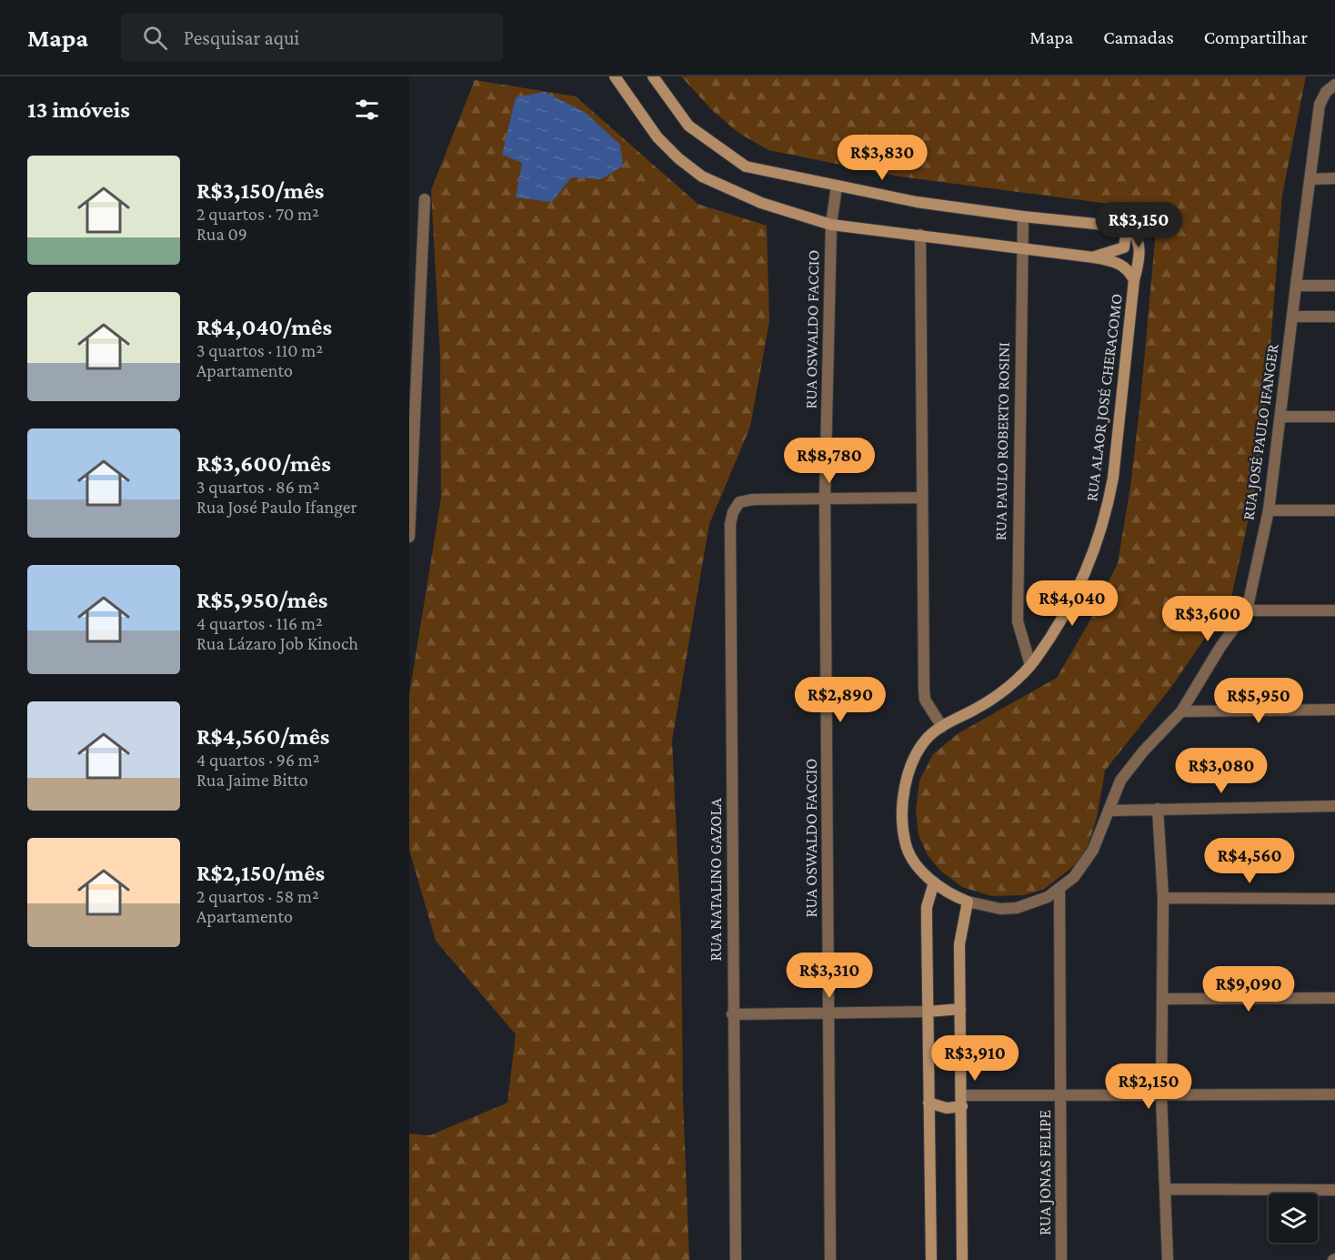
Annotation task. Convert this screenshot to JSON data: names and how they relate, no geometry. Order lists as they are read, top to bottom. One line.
{"streets":{"main road":["RUA ALAOR JOSÉ CHERACOMO"],"street":["RUA OSWALDO FACCIO","RUA JOSÉ PAULO IFANGER","RUA PAULO ROBERTO ROSINI","RUA NATALINO GAZOLA","RUA JONAS FELIPE"]},"crossings":[["RUA OSWALDO FACCIO","RUA NATALINO GAZOLA"],["RUA ALAOR JOSÉ CHERACOMO","RUA JOSÉ PAULO IFANGER"],["RUA ALAOR JOSÉ CHERACOMO","RUA PAULO ROBERTO ROSINI"],["RUA JOSÉ PAULO IFANGER","RUA JONAS FELIPE"]],"page":{"header":"Mapa","search":"Pesquisar aqui","nav":["Mapa","Camadas","Compartilhar"],"heading":"13 imóveis","price":["R$3,830","R$3,150","R$8,780","R$4,040","R$3,600","R$2,890","R$5,950","R$3,080","R$4,560","R$3,310","R$9,090","R$3,910","R$2,150"],"list":[{"name":"R$3,150/mês","note":"2 quartos · 70 m² · Rua 09"},{"name":"R$4,040/mês","note":"3 quartos · 110 m² · Apartamento"},{"name":"R$3,600/mês","note":"3 quartos · 86 m² · Rua José Paulo Ifanger"},{"name":"R$5,950/mês","note":"4 quartos · 116 m² · Rua Lázaro Job Kinoch"},{"name":"R$4,560/mês","note":"4 quartos · 96 m² · Rua Jaime Bitto"},{"name":"R$2,150/mês","note":"2 quartos · 58 m² · Apartamento"}]}}
